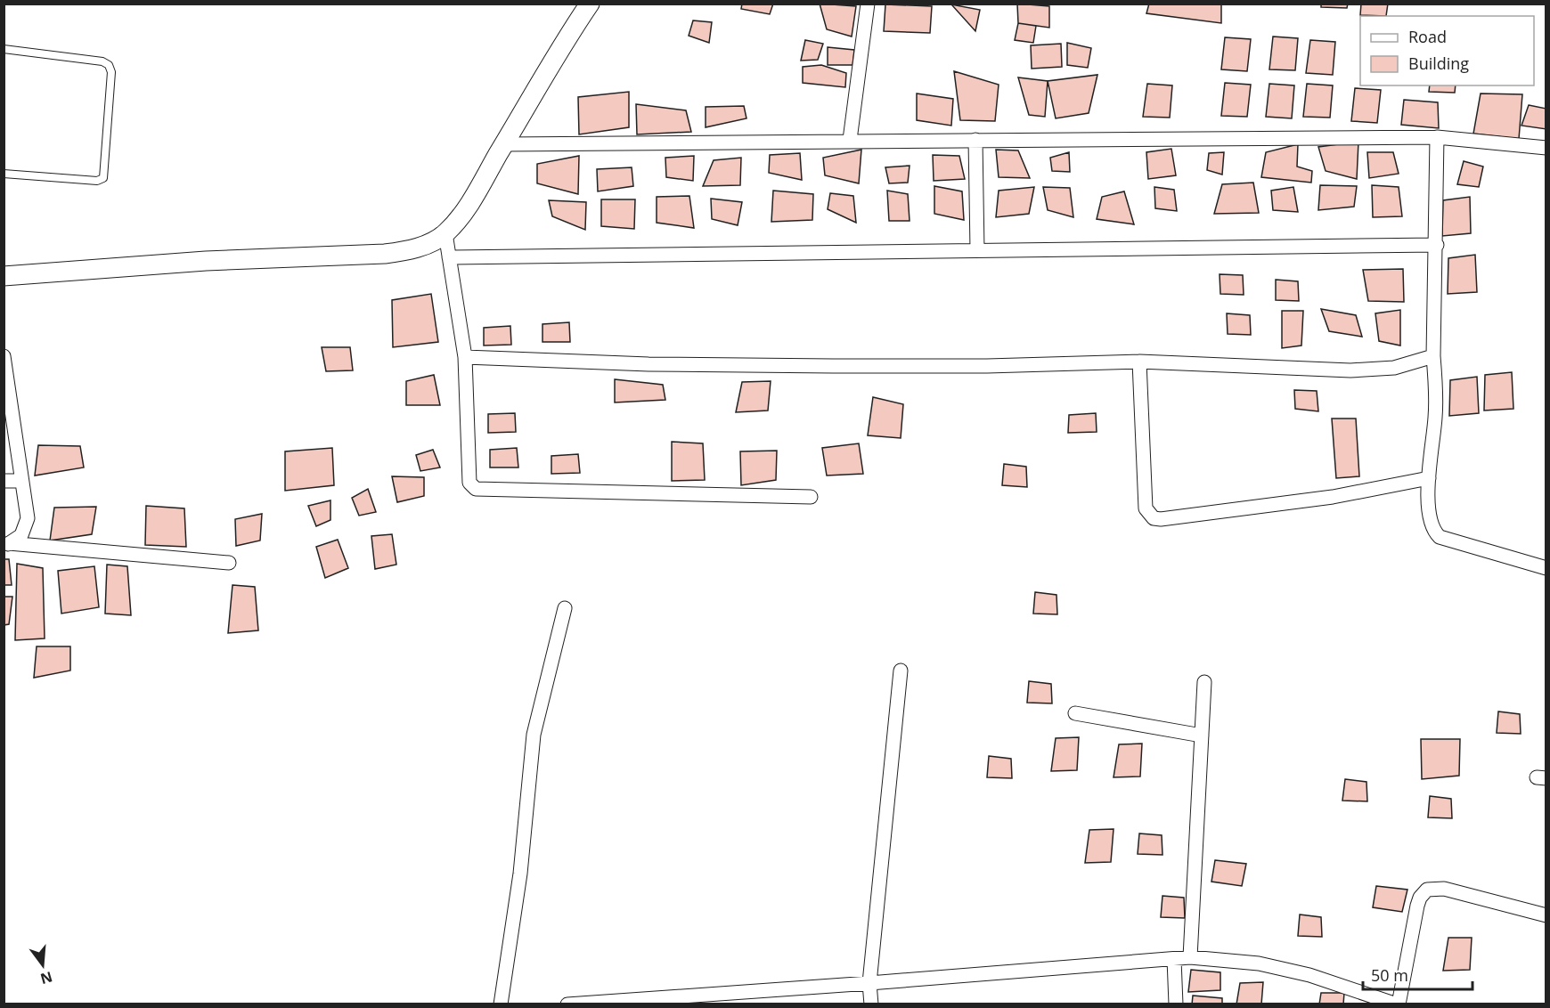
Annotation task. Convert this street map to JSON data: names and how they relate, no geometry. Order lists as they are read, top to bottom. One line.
{"legend":["Road","Building"],"scale_bar":"50 m","north":"bottom"}
